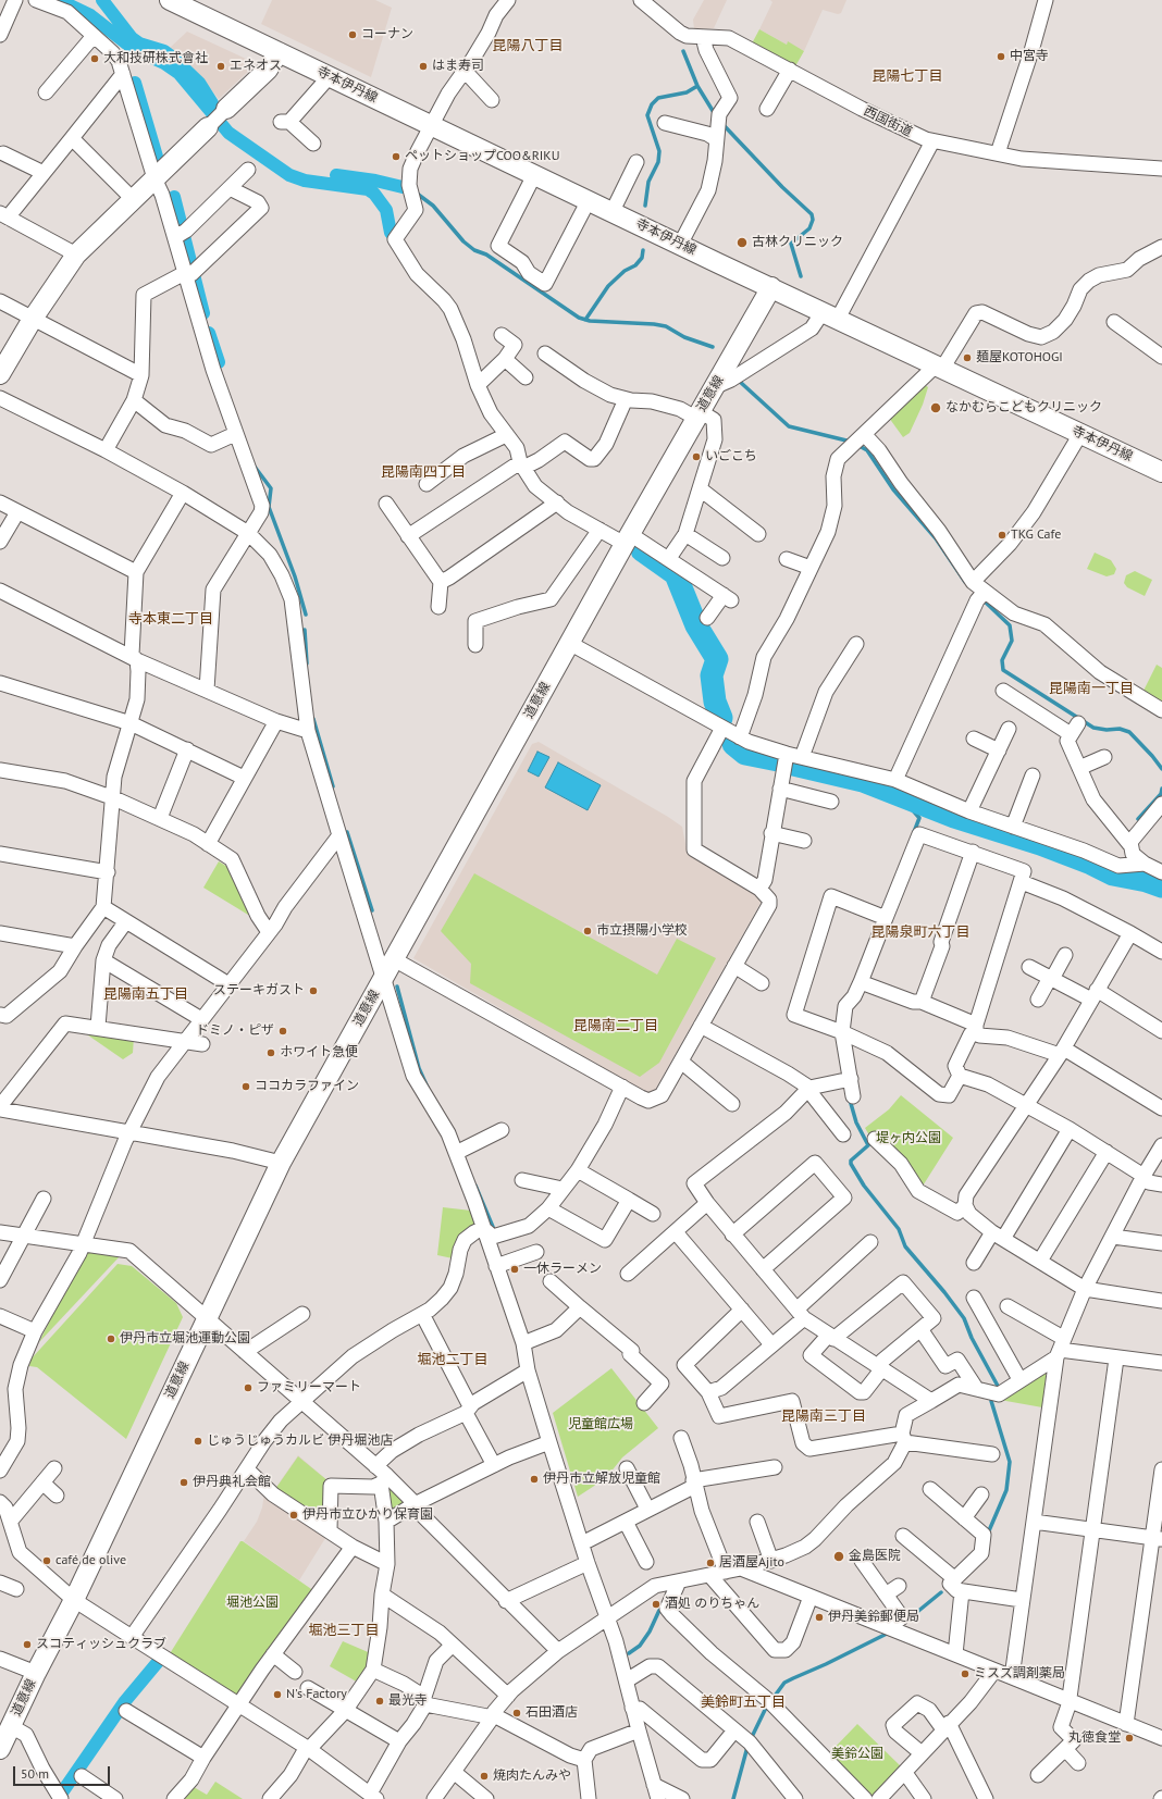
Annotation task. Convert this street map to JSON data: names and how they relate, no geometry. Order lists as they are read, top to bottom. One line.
{"streets":{"street":["寺本伊丹線","西国街道","道意線"]},"crossings":[["寺本伊丹線","道意線"]],"districts":["昆陽八丁目","昆陽七丁目","昆陽南四丁目","寺本東二丁目","昆陽南一丁目","昆陽泉町六丁目","昆陽南五丁目","昆陽南二丁目","堀池二丁目","昆陽南三丁目","堀池三丁目","美鈴町五丁目"],"parks":["堤ヶ内公園","児童館広場","堀池公園","美鈴公園"],"places":["コーナン","中宮寺","大和技研株式會社","エネオス","はま寿司","ペットショップCOO&RIKU","古林クリニック","麺屋KOTOHOGI","なかむらこどもクリニック","いごこち","TKG Cafe","市立摂陽小学校","ステーキガスト","ドミノ・ピザ","ホワイト急便","ココカラファイン","一休ラーメン","伊丹市立堀池運動公園","ファミリーマート","じゅうじゅうカルビ 伊丹堀池店","伊丹市立解放児童館","伊丹典礼会館","伊丹市立ひかり保育園","金島医院","café de olive","居酒屋Ajito","酒処 のりちゃん","伊丹美鈴郵便局","スコティッシュクラブ","ミスズ調剤薬局","N's Factory","最光寺","石田酒店","丸徳食堂","焼肉たんみや"],"scale_bar":"50 m"}
